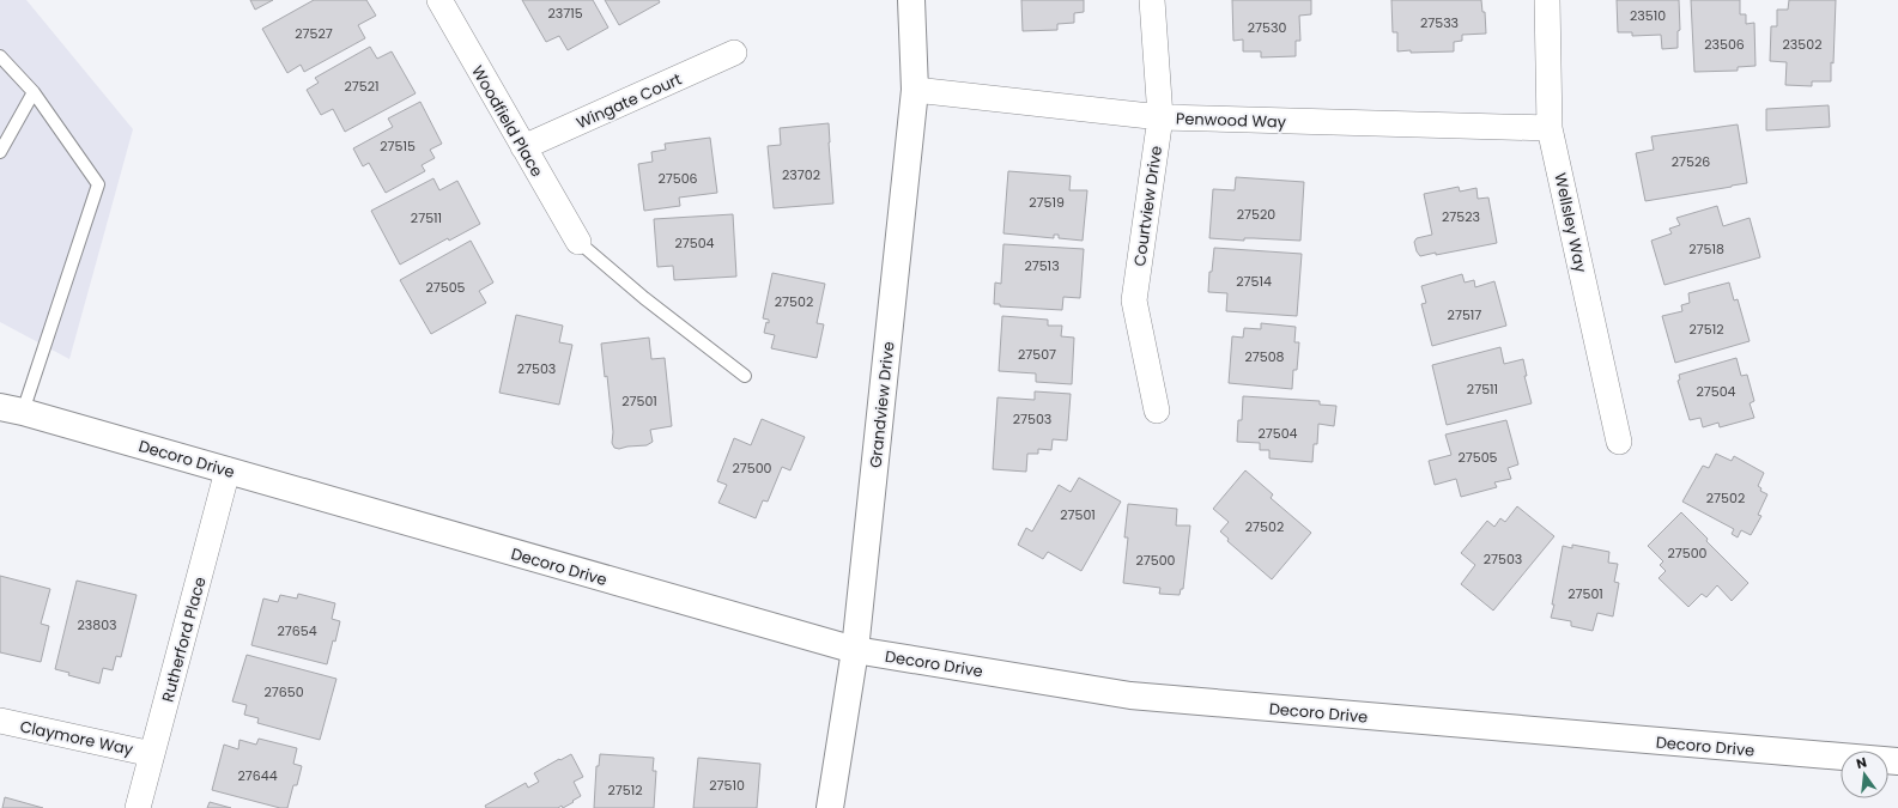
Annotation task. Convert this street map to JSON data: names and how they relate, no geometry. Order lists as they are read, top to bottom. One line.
{"streets":{"main road":["Grandview Drive","Decoro Drive"],"street":["Wingate Court","Penwood Way","Woodfield Place","Courtview Drive","Wellsley Way","Rutherford Place","Claymore Way"]},"crossings":[["Wingate Court","Woodfield Place"],["Penwood Way","Courtview Drive"],["Penwood Way","Wellsley Way"],["Penwood Way","Grandview Drive"],["Grandview Drive","Decoro Drive"],["Decoro Drive","Rutherford Place"],["Rutherford Place","Claymore Way"]],"house_numbers":["23715","23510","27533","27530","27527","23506","23502","27521","27515","27526","23702","27506","27519","27520","27523","27511","27504","27518","27513","27514","27505","27502","27517","27512","27507","27508","27503","27511","27504","27501","27503","27504","27505","27500","27502","27501","27502","27500","27503","27500","27501","23803","27654","27650","27644","27510","27512"],"north":"top"}
